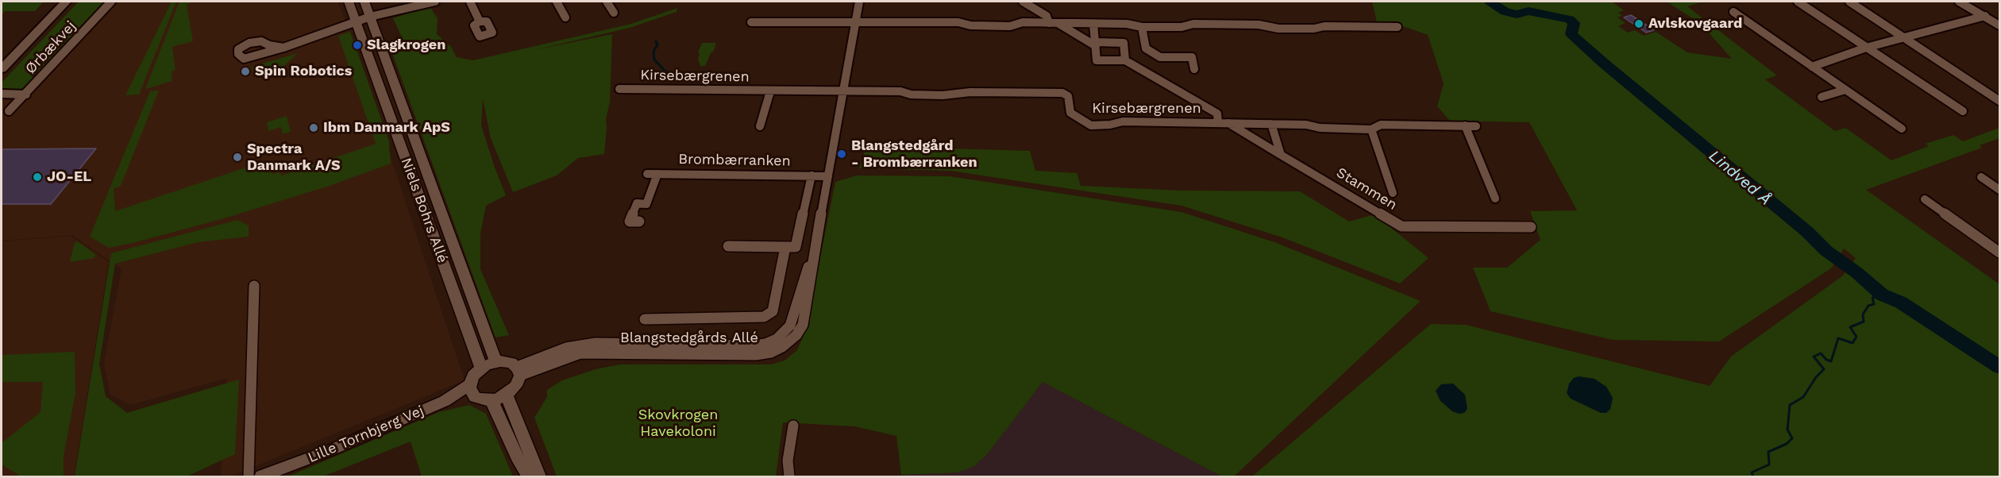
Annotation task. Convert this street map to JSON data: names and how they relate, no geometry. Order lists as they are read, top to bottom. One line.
{"streets":{"main road":["Ørbækvej"],"street":["Kirsebærgrenen","Brombærranken","Stammen","Niels Bohrs Allé","Blangstedgårds Allé","Lille Tornbjerg Vej"]},"crossings":[["Kirsebærgrenen","Stammen"],["Kirsebærgrenen","Blangstedgårds Allé"],["Brombærranken","Blangstedgårds Allé"],["Niels Bohrs Allé","Blangstedgårds Allé"],["Niels Bohrs Allé","Lille Tornbjerg Vej"],["Blangstedgårds Allé","Lille Tornbjerg Vej"]],"water":["Lindved Å"],"parks":["Skovkrogen Havekoloni"],"places":["Avlskovgaard","Slagkrogen","Spin Robotics","Ibm Danmark ApS","Blangstedgård - Brombærranken","Spectra Danmark A/S","JO-EL"]}
